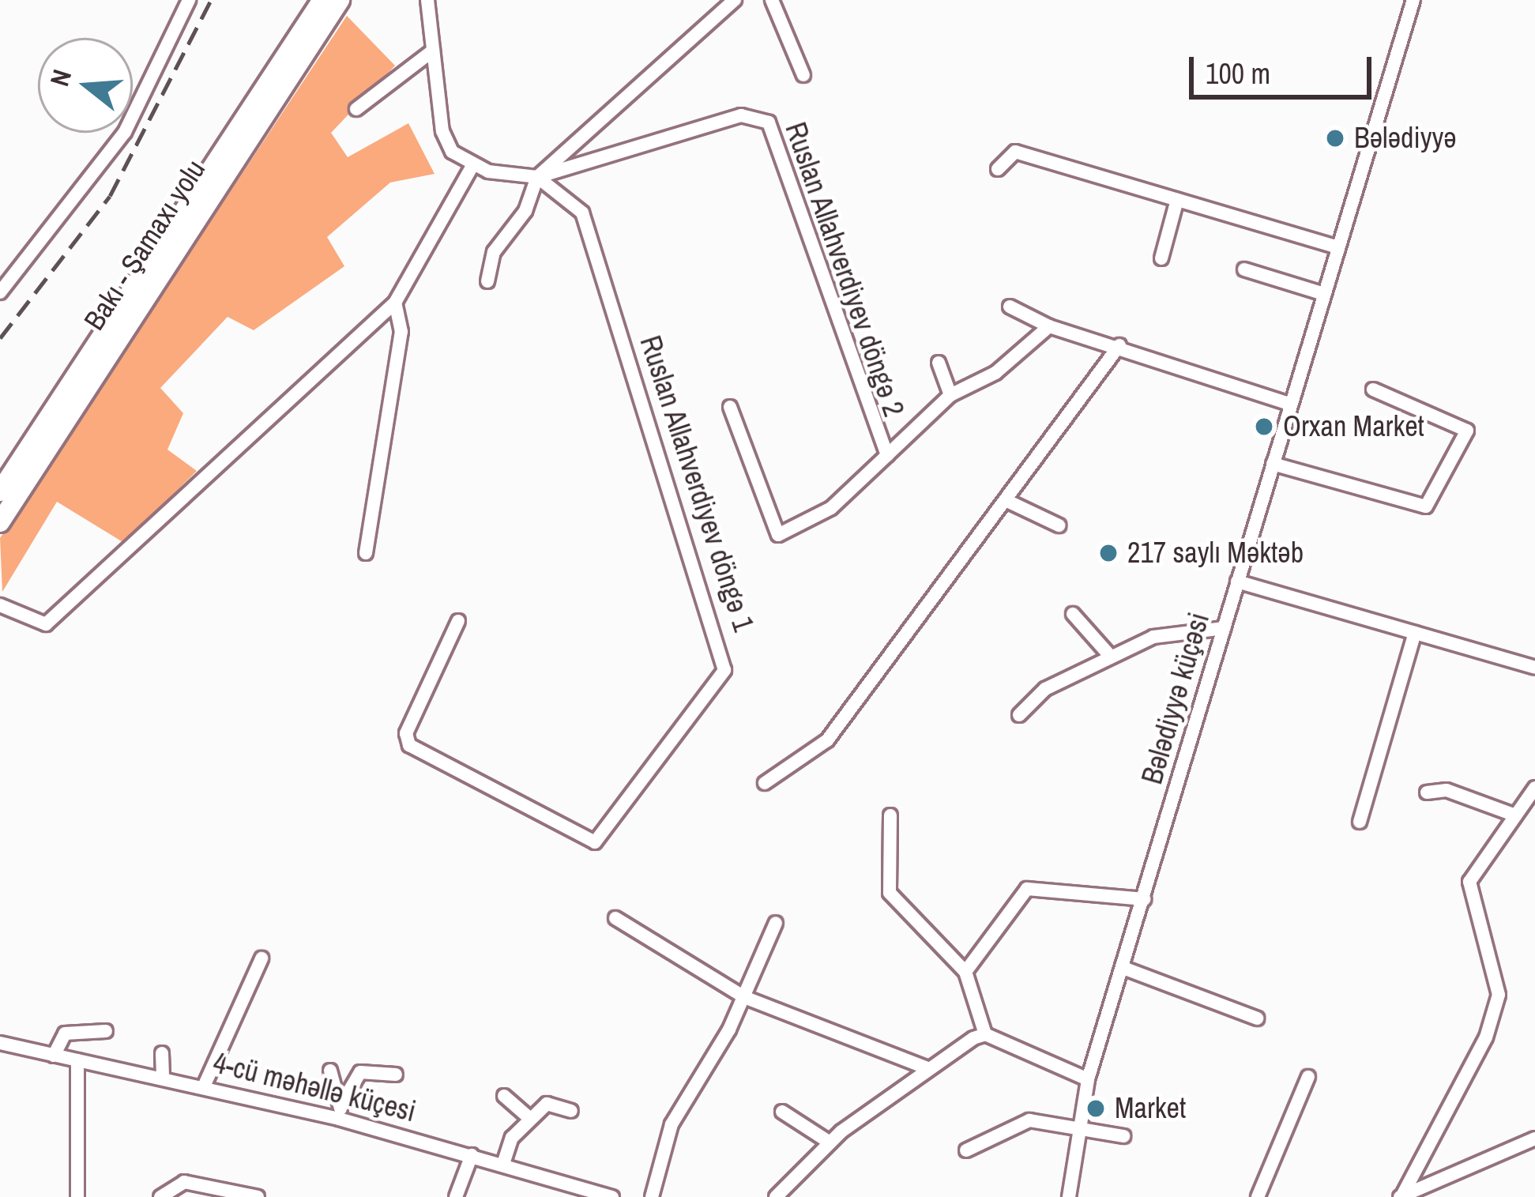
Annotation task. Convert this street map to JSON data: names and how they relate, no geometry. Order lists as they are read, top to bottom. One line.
{"streets":{"highway":["Bakı - Şamaxı yolu"],"street":["Ruslan Allahverdiyev döngə 2","Ruslan Allahverdiyev döngə 1","Bələdiyyə küçəsi","4-cü məhəllə küçesi"]},"crossings":[["Ruslan Allahverdiyev döngə 2","Ruslan Allahverdiyev döngə 1"]],"places":["Bələdiyyə","Orxan Market","217 saylı Məktəb","Market"],"scale_bar":"100 m","north":"left"}
